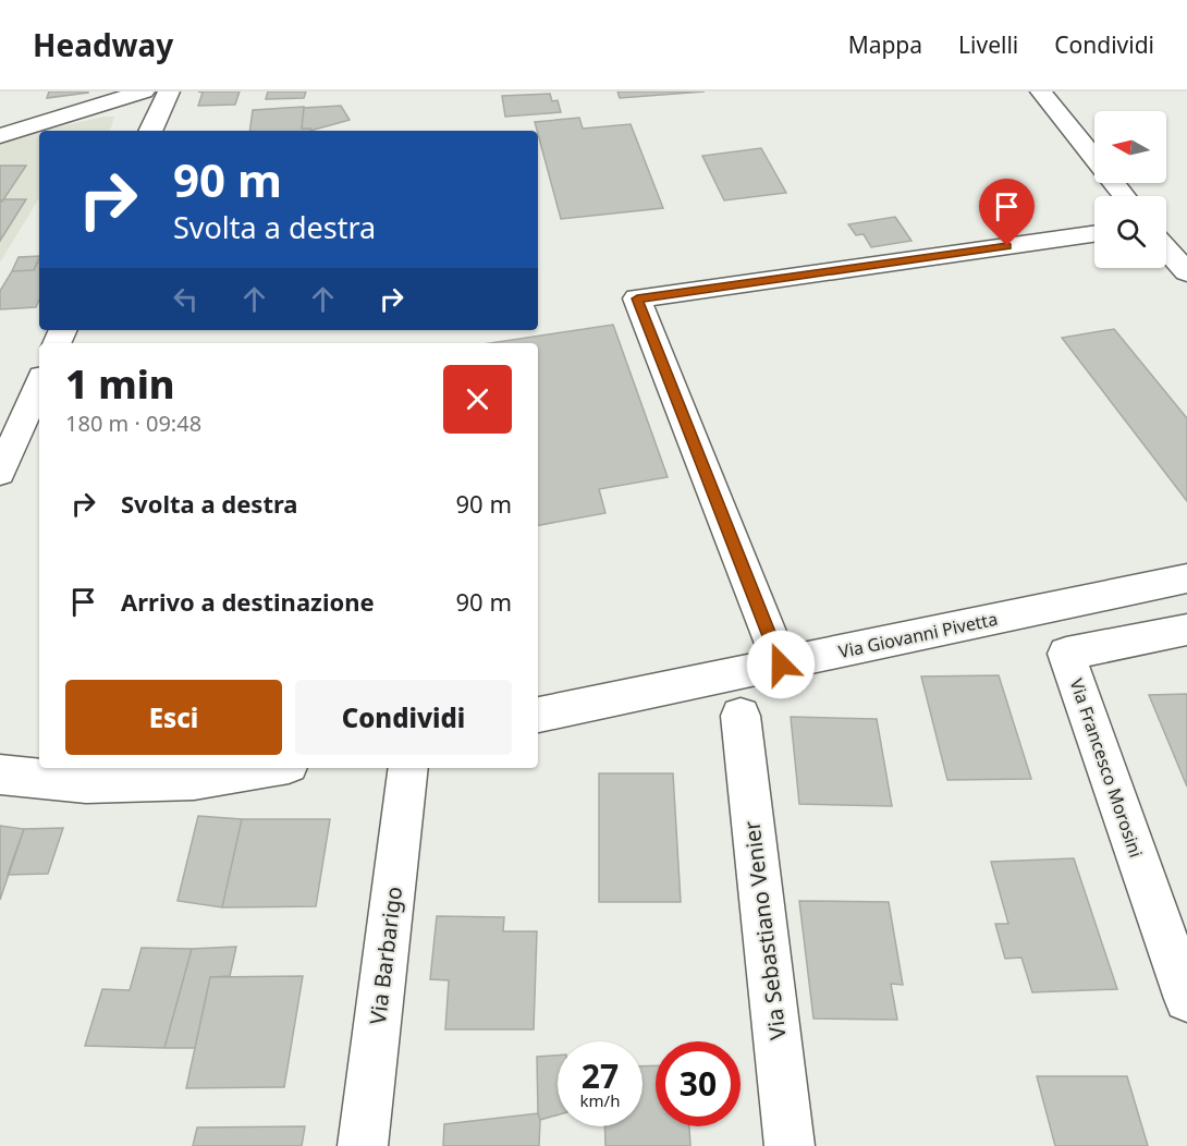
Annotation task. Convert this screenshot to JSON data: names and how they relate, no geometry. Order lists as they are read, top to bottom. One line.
{"streets":{"street":["Via Giovanni Pivetta","Via Francesco Morosini","Via Sebastiano Venier","Via Barbarigo"]},"north":"left","page":{"header":"Headway","nav":["Mappa","Livelli","Condividi"],"turn":["90 m","Svolta a destra"],"heading":["1 min","180 m · 09:48"],"list":[{"name":"Svolta a destra","value":"90 m"},{"name":"Arrivo a destinazione","value":"90 m"}],"buttons":["Esci","Condividi"],"speed":"27 km/h","limit":"30"}}
